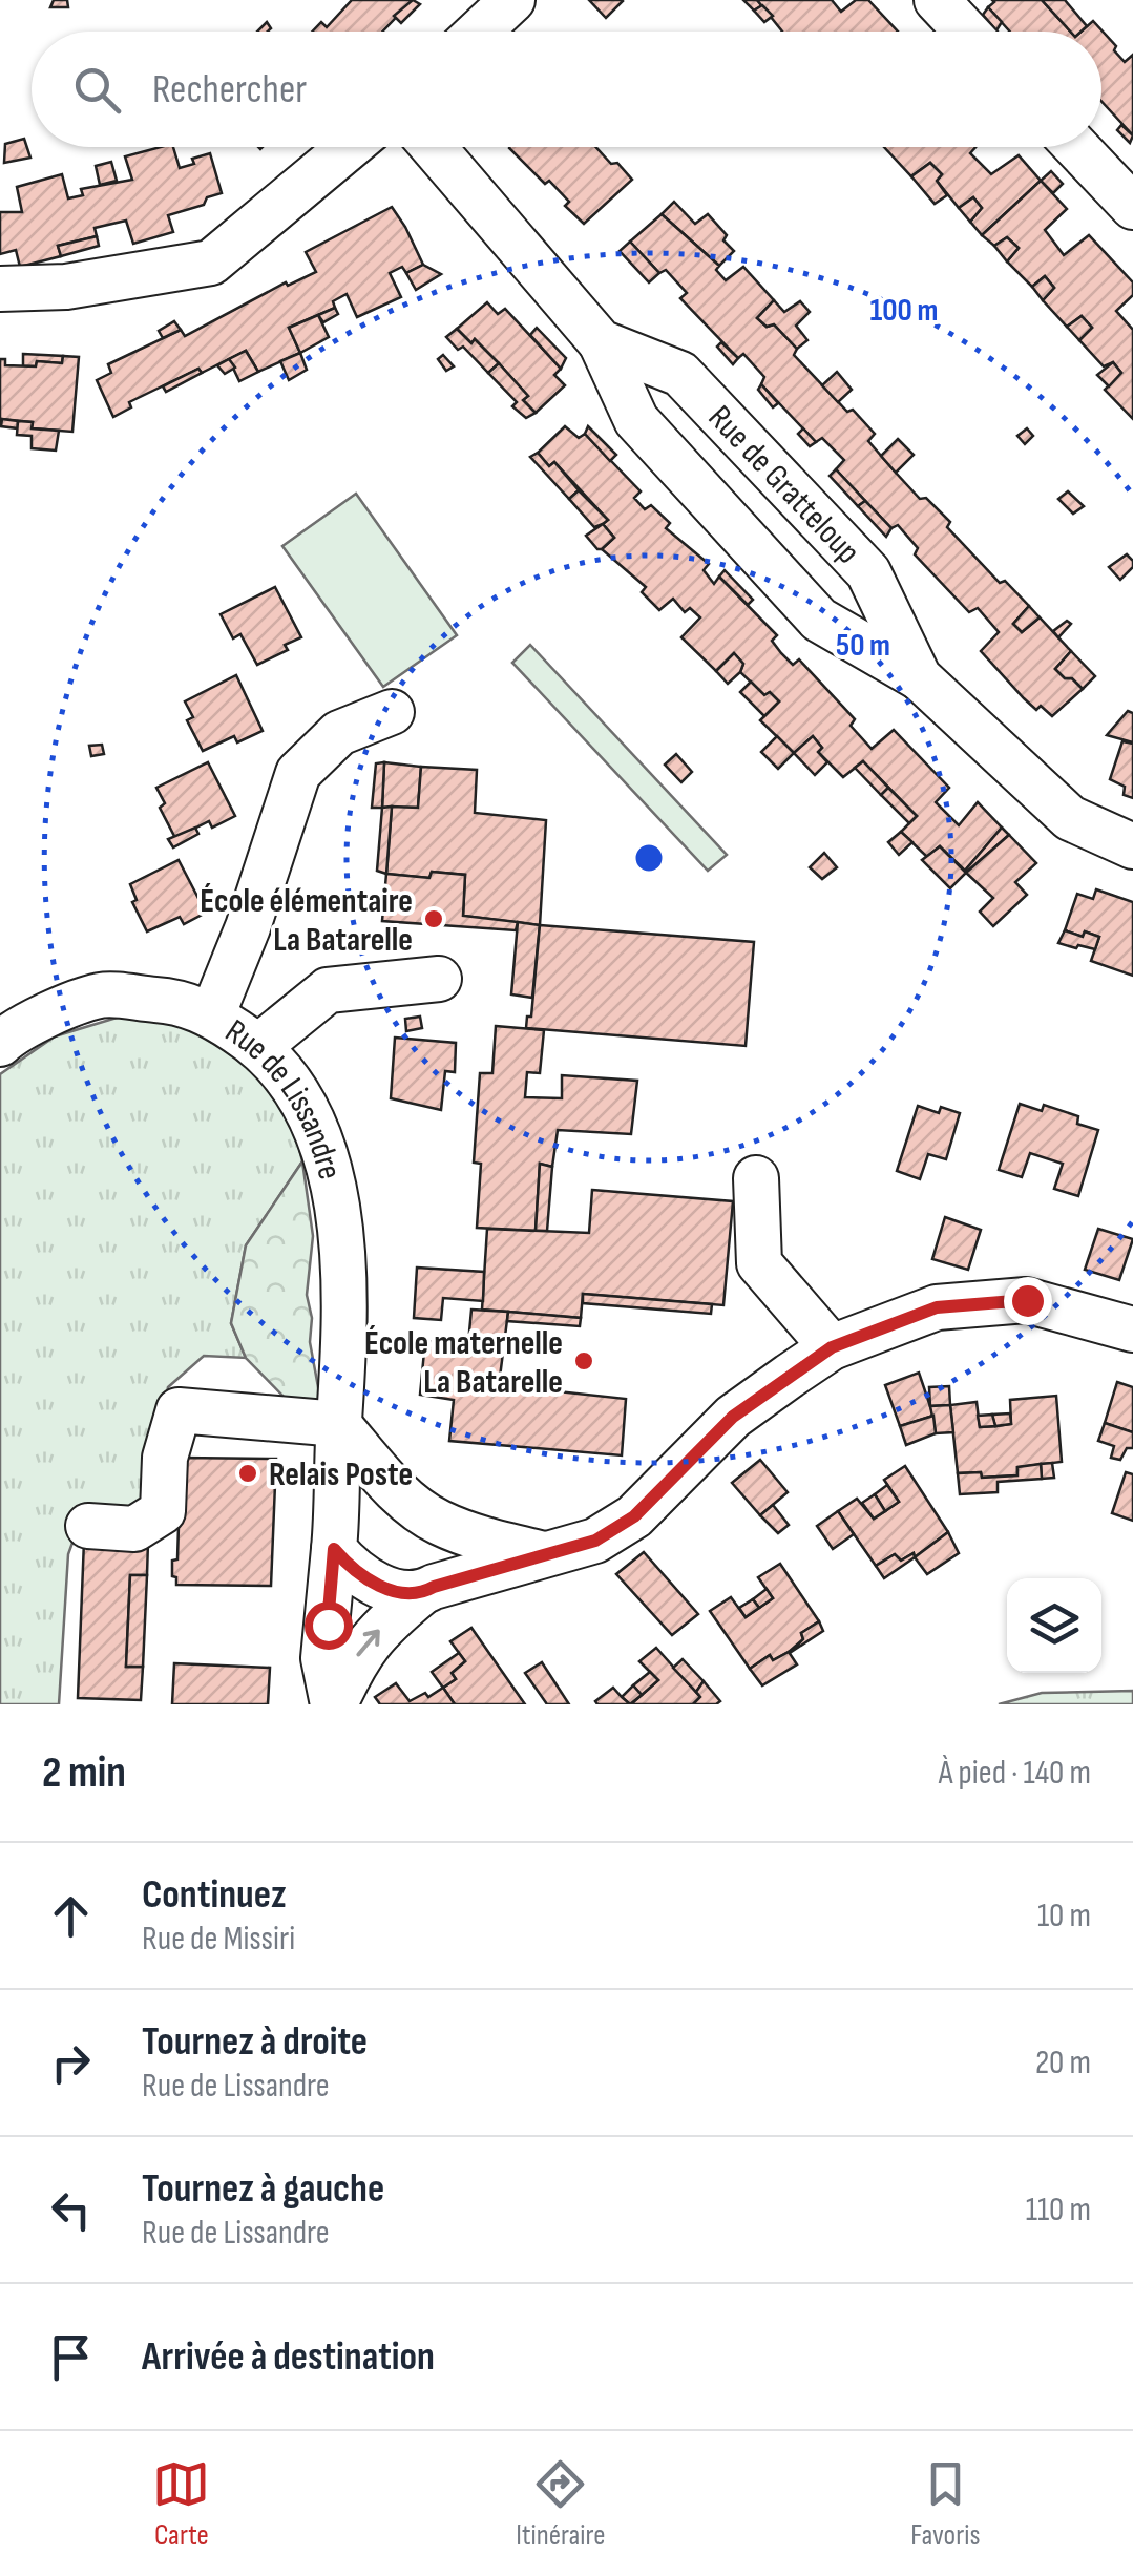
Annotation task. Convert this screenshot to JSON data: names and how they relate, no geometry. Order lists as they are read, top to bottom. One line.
{"streets":{"street":["Rue de Gratteloup","Rue de Lissandre"]},"places":["École élémentaire La Batarelle","École maternelle La Batarelle","Relais Poste"],"page":{"search":"Rechercher","heading":["2 min","À pied · 140 m"],"list":[["Continuez","Rue de Missiri","10 m"],["Tournez à droite","Rue de Lissandre","20 m"],["Tournez à gauche","Rue de Lissandre","110 m"],"Arrivée à destination"],"nav":["Carte","Itinéraire","Favoris"]},"rings":["100 m","50 m"]}
